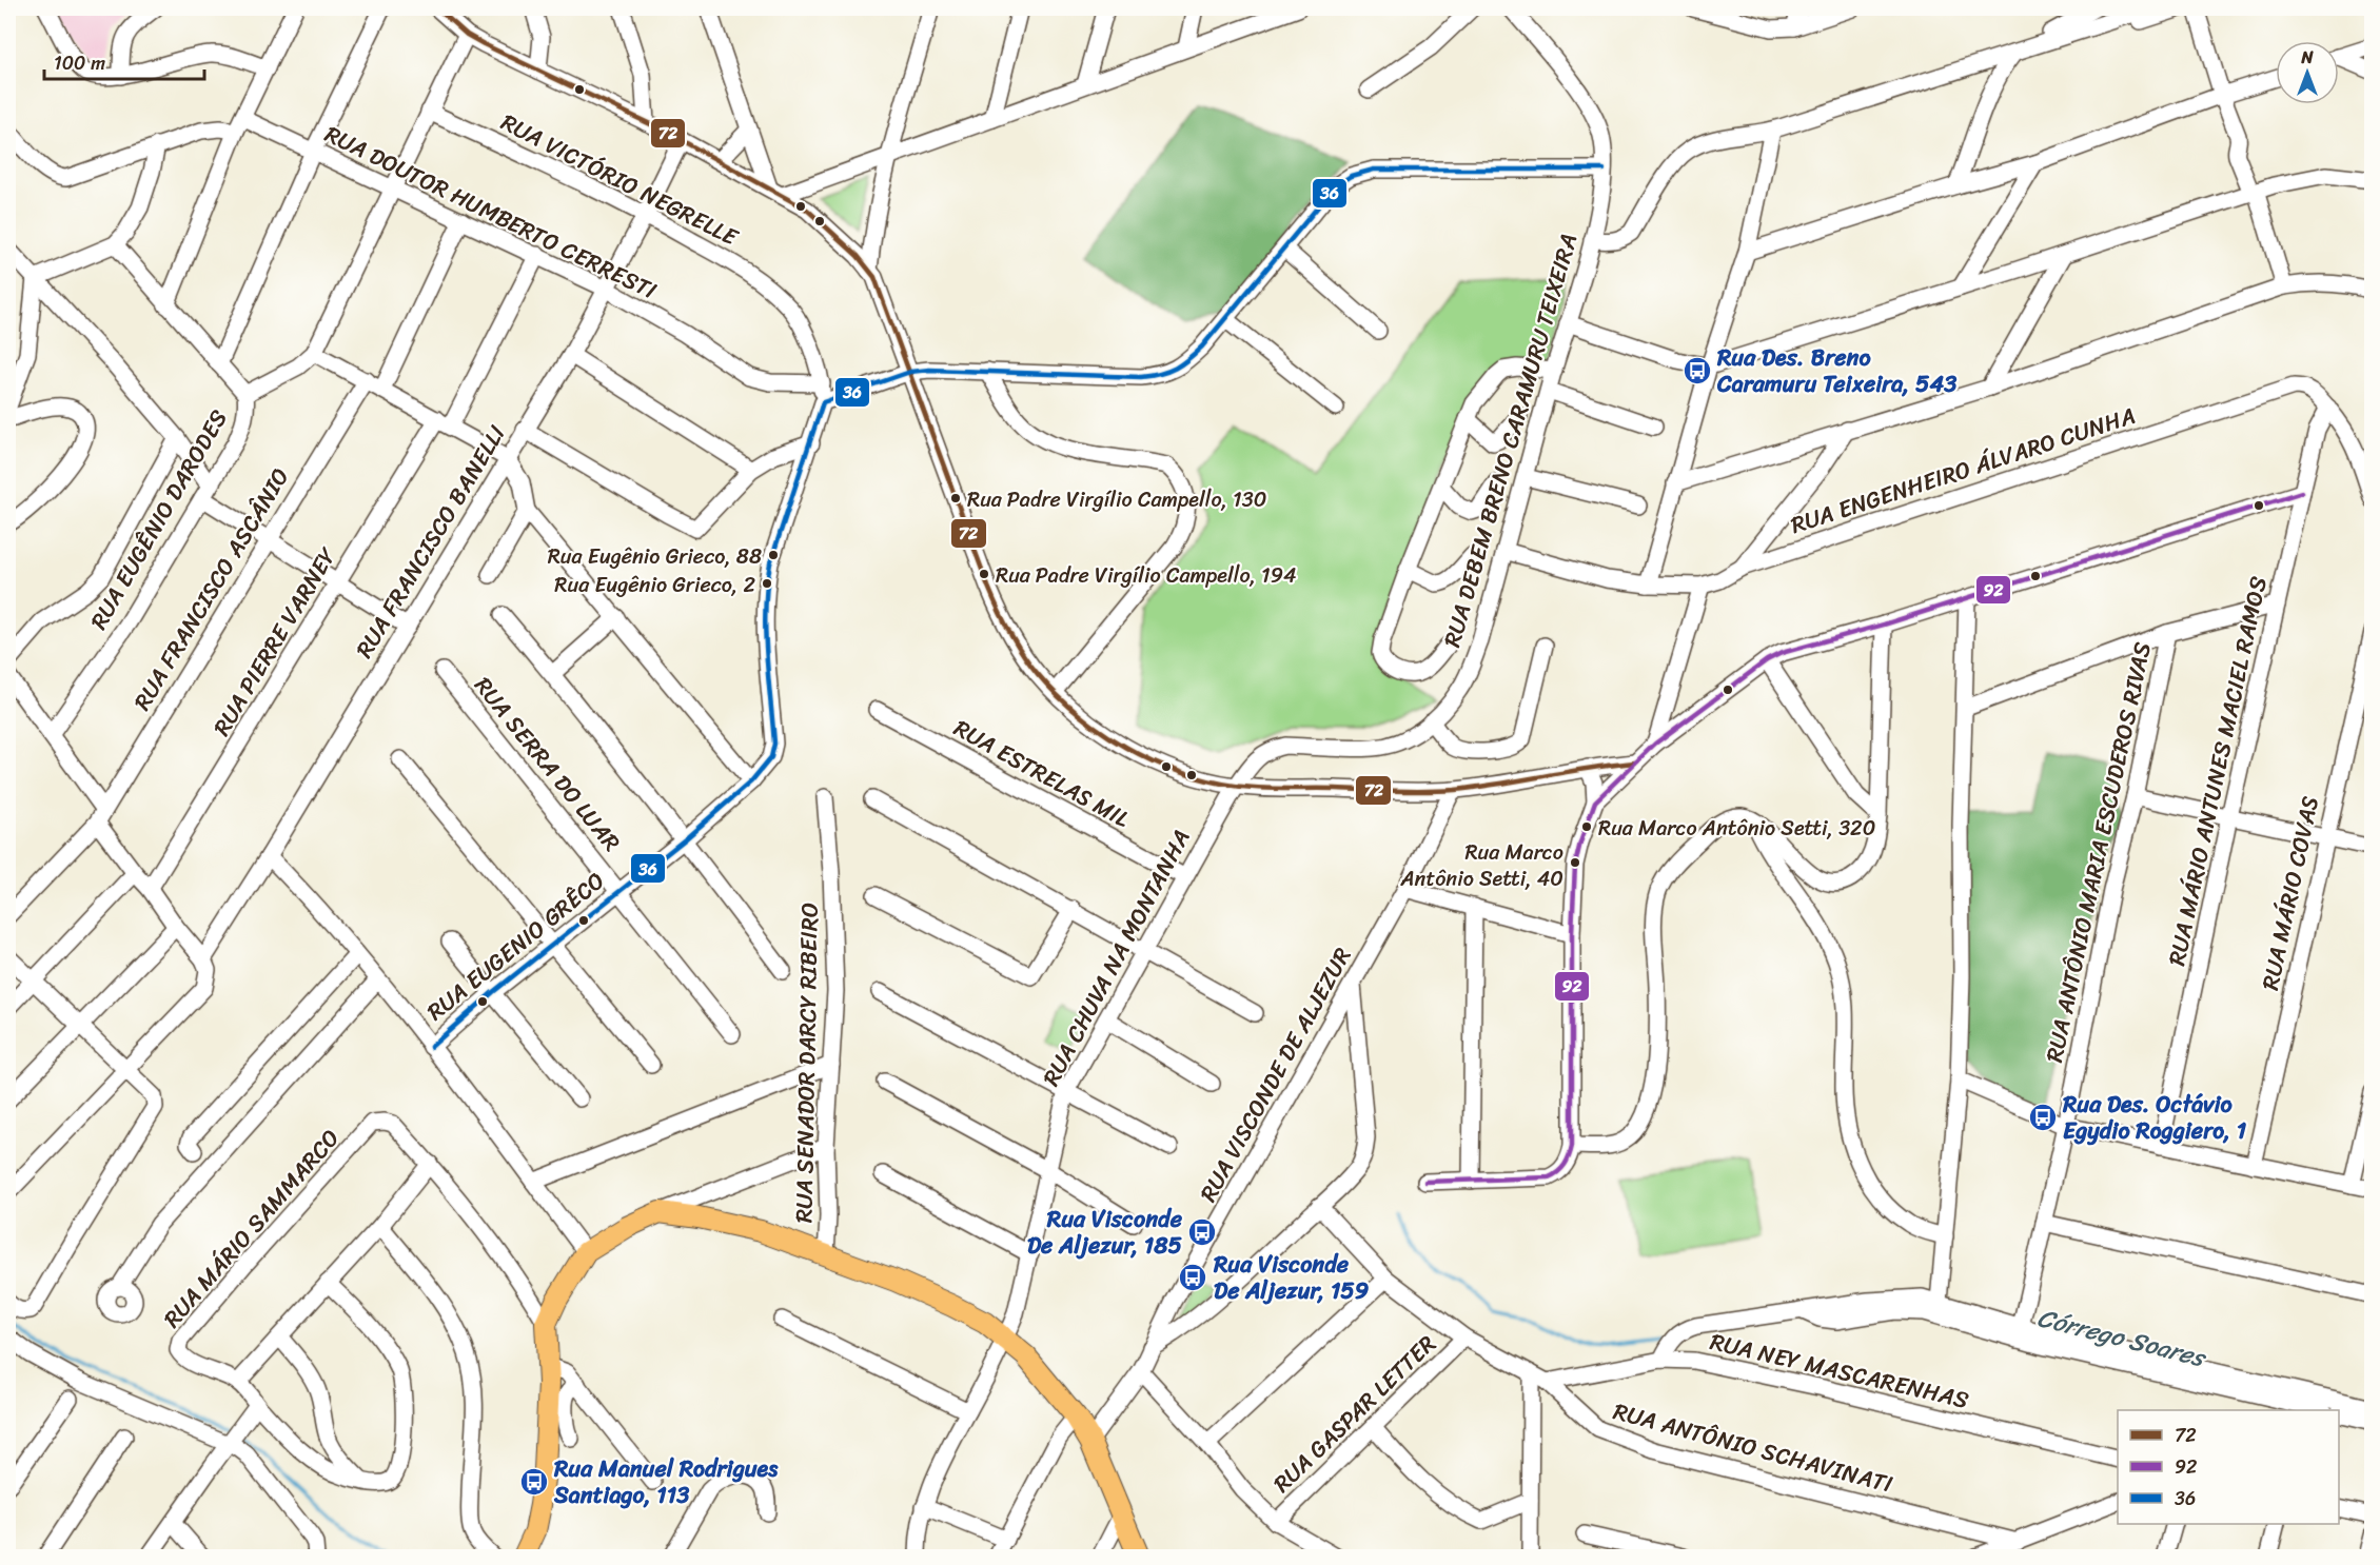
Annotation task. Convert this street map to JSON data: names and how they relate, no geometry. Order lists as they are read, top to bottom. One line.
{"streets":{"street":["RUA VICTÓRIO NEGRELLE","RUA DOUTOR HUMBERTO CERRESTI","RUA DEBEM BRENO CARAMURU TEIXEIRA","RUA ENGENHEIRO ÁLVARO CUNHA","RUA EUGÊNIO DARODES","RUA FRANCISCO BANELLI","RUA FRANCISCO ASCÂNIO","RUA PIERRE VARNEY","RUA SERRA DO LUAR","RUA MÁRIO ANTUNES MACIEL RAMOS","RUA ESTRELAS MIL","RUA ANTÔNIO MARIA ESCUDEROS RIVAS","RUA MÁRIO COVAS","RUA EUGENIO GRÊCO","RUA CHUVA NA MONTANHA","RUA SENADOR DARCY RIBEIRO","RUA VISCONDE DE ALJEZUR","RUA MÁRIO SAMMARCO","RUA NEY MASCARENHAS","RUA GASPAR LETTER","RUA ANTÔNIO SCHAVINATI"]},"crossings":[["RUA VICTÓRIO NEGRELLE","RUA DOUTOR HUMBERTO CERRESTI"],["RUA VICTÓRIO NEGRELLE","RUA FRANCISCO BANELLI"],["RUA VICTÓRIO NEGRELLE","RUA EUGENIO GRÊCO"],["RUA DOUTOR HUMBERTO CERRESTI","RUA FRANCISCO BANELLI"],["RUA DOUTOR HUMBERTO CERRESTI","RUA PIERRE VARNEY"],["RUA DEBEM BRENO CARAMURU TEIXEIRA","RUA ENGENHEIRO ÁLVARO CUNHA"],["RUA DEBEM BRENO CARAMURU TEIXEIRA","RUA CHUVA NA MONTANHA"],["RUA ENGENHEIRO ÁLVARO CUNHA","RUA MÁRIO ANTUNES MACIEL RAMOS"],["RUA SERRA DO LUAR","RUA EUGENIO GRÊCO"],["RUA ESTRELAS MIL","RUA CHUVA NA MONTANHA"],["RUA NEY MASCARENHAS","RUA ANTÔNIO SCHAVINATI"],["RUA GASPAR LETTER","RUA ANTÔNIO SCHAVINATI"]],"water":["Córrego Soares"],"places":{"bus stop":["Rua Des. Breno Caramuru Teixeira, 543","Rua Des. Octávio Egydio Roggiero, 1","Rua Visconde De Aljezur, 185","Rua Visconde De Aljezur, 159","Rua Manuel Rodrigues Santiago, 113"],"other":["Rua Padre Virgílio Campello, 130","Rua Eugênio Grieco, 88","Rua Padre Virgílio Campello, 194","Rua Eugênio Grieco, 2","Rua Marco Antônio Setti, 320","Rua Marco Antônio Setti, 40"]},"lines":["transit line 72","transit line 36","transit line 92"],"legend":["72","92","36"],"scale_bar":"100 m","north":"top"}
